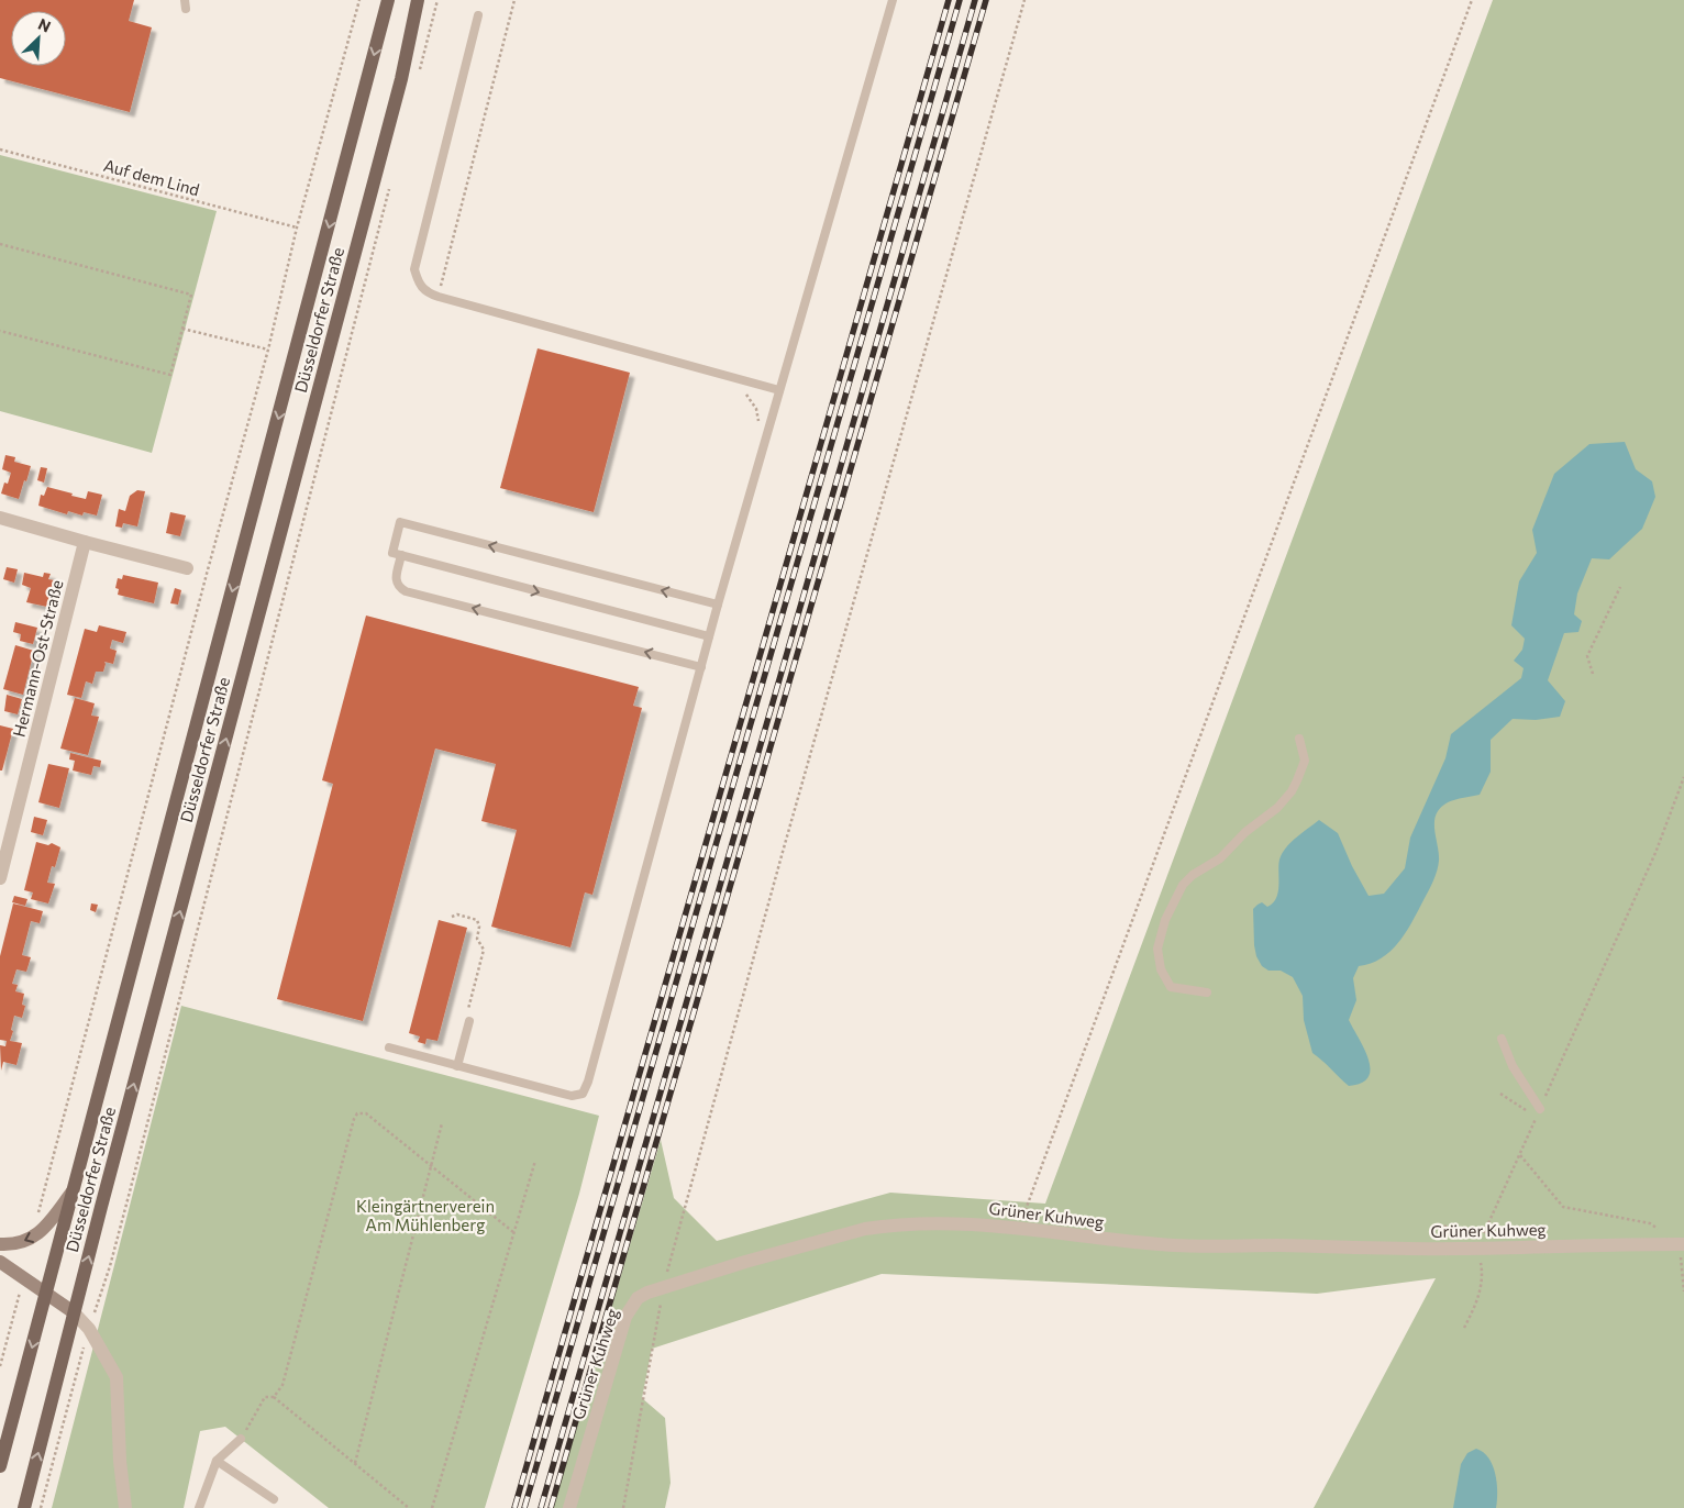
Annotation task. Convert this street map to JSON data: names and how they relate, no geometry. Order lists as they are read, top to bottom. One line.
{"streets":{"main road":["Düsseldorfer Straße"],"street":["Hermann-Ost-Straße","Grüner Kuhweg"],"path":["Auf dem Lind"]},"parks":["Kleingärtnerverein Am Mühlenberg"],"north":"top right"}
